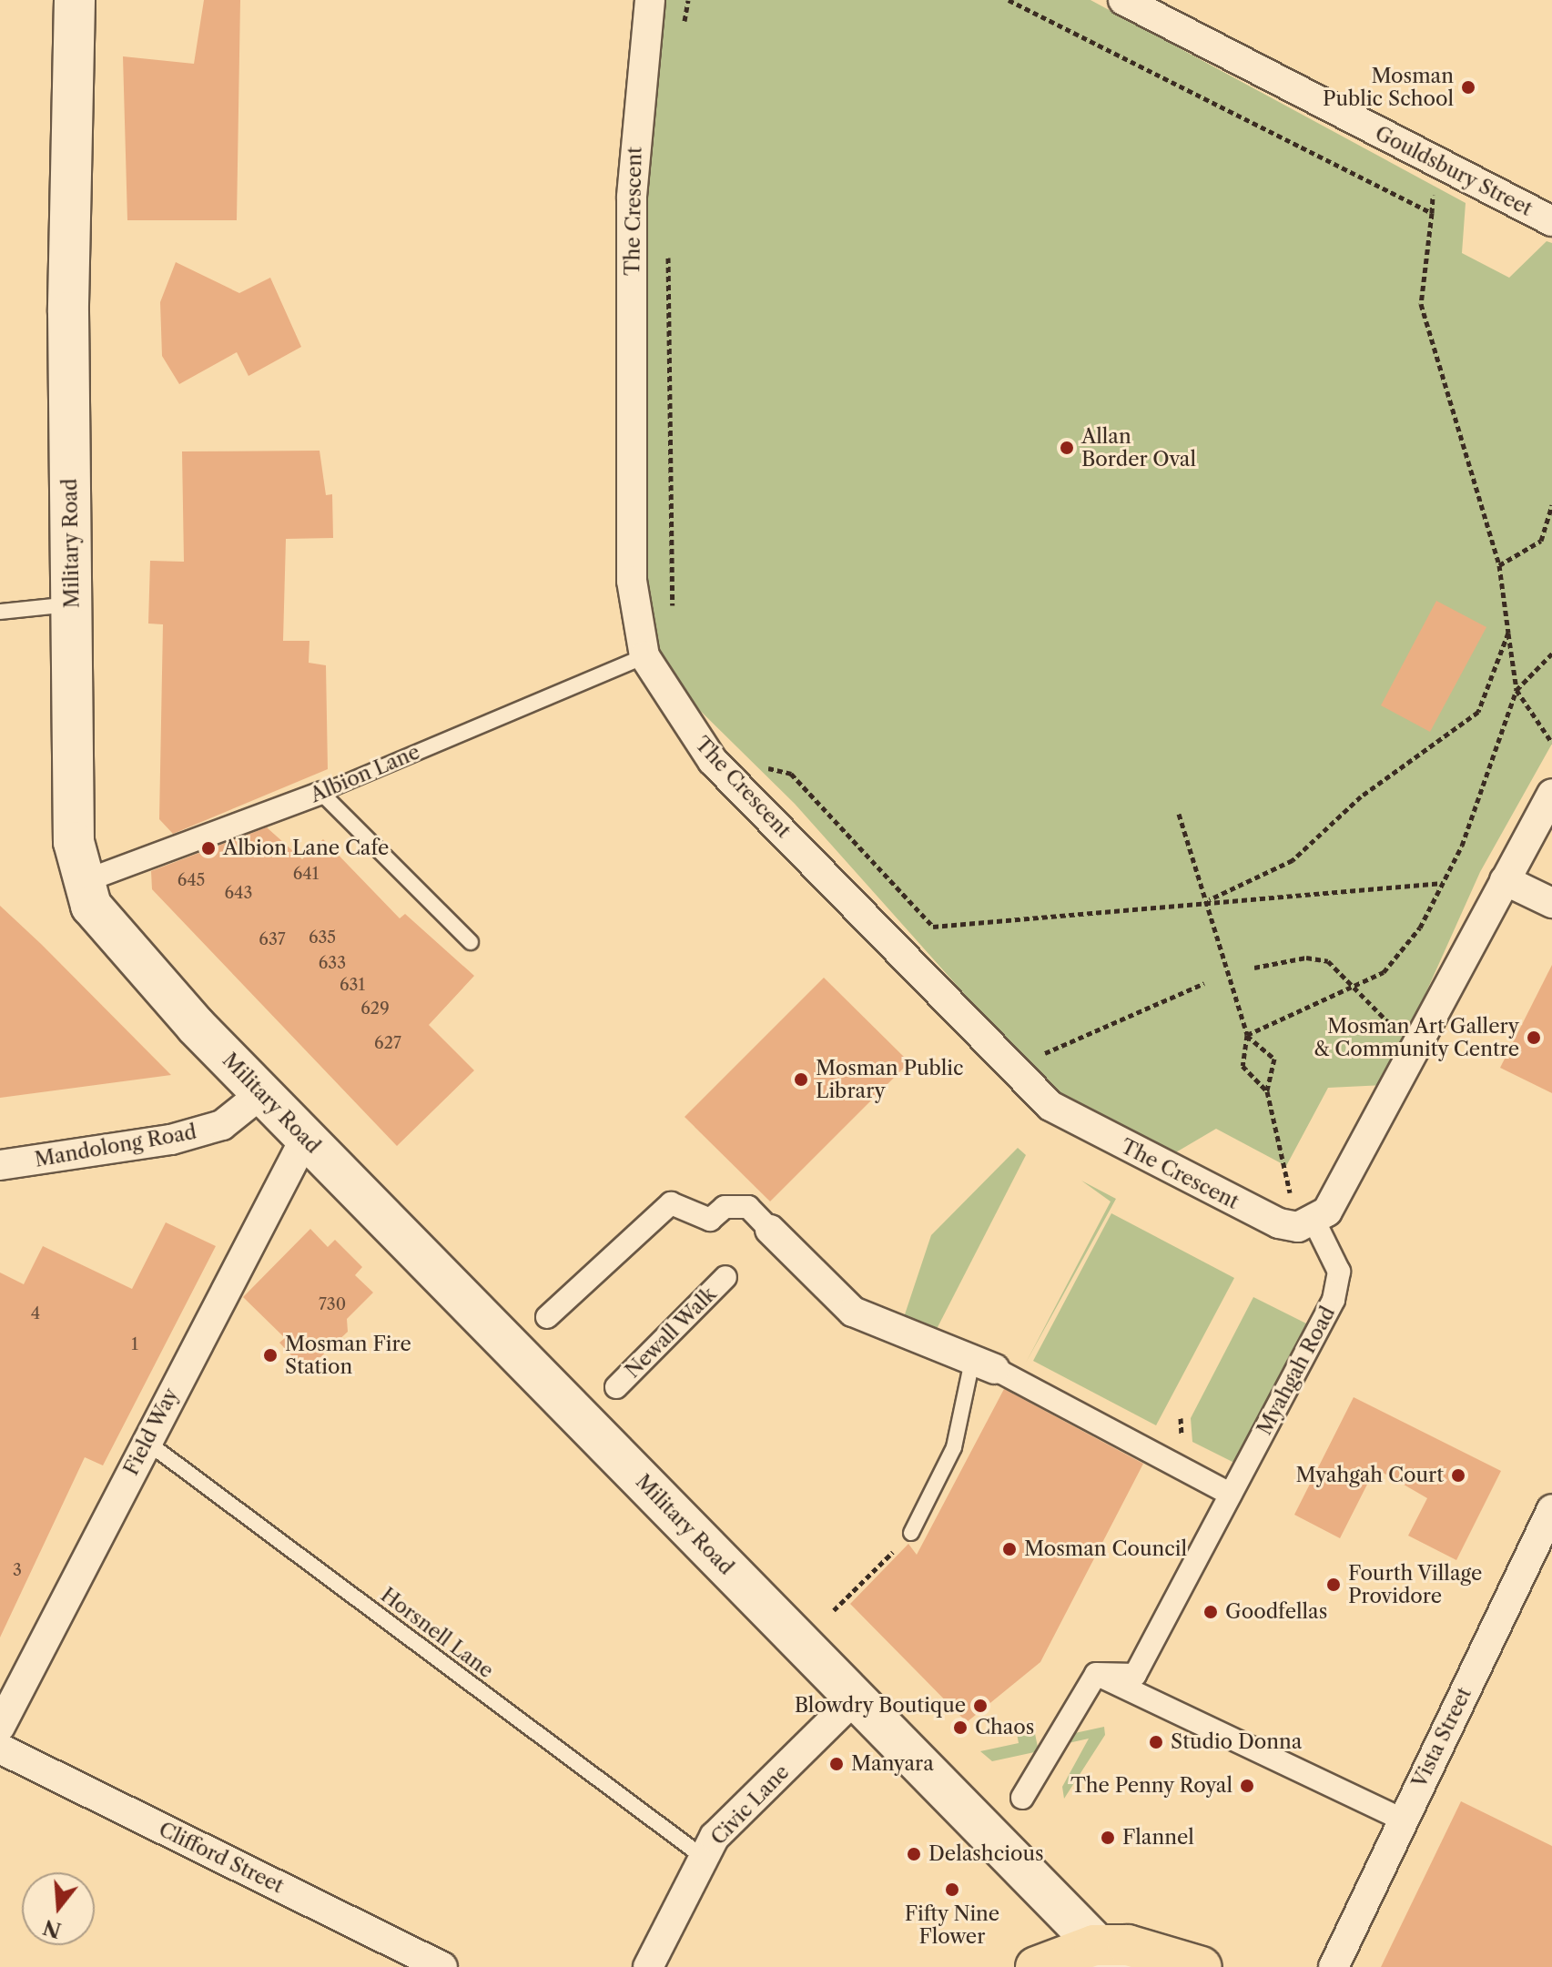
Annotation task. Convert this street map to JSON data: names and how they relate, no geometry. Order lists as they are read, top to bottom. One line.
{"streets":{"main road":["Military Road"],"street":["Gouldsbury Street","The Crescent","Albion Lane","Mandolong Road","Newall Walk","Myahgah Road","Field Way","Vista Street","Civic Lane","Clifford Street"],"lane":["Horsnell Lane"]},"crossings":[["The Crescent","Albion Lane"],["The Crescent","Myahgah Road"],["Military Road","Albion Lane"],["Military Road","Mandolong Road"],["Military Road","Field Way"],["Military Road","Civic Lane"],["Field Way","Horsnell Lane"],["Horsnell Lane","Civic Lane"]],"places":["Mosman Public School","Allan Border Oval","Albion Lane Cafe","Mosman Art Gallery & Community Centre","Mosman Public Library","Mosman Fire Station","Myahgah Court","Mosman Council","Fourth Village Providore","Goodfellas","Blowdry Boutique","Chaos","Studio Donna","Manyara","The Penny Royal","Flannel","Delashcious","Fifty Nine Flower"],"house_numbers":["641","645","643","635","637","633","631","629","627","730","4","1","3"],"north":"bottom"}
